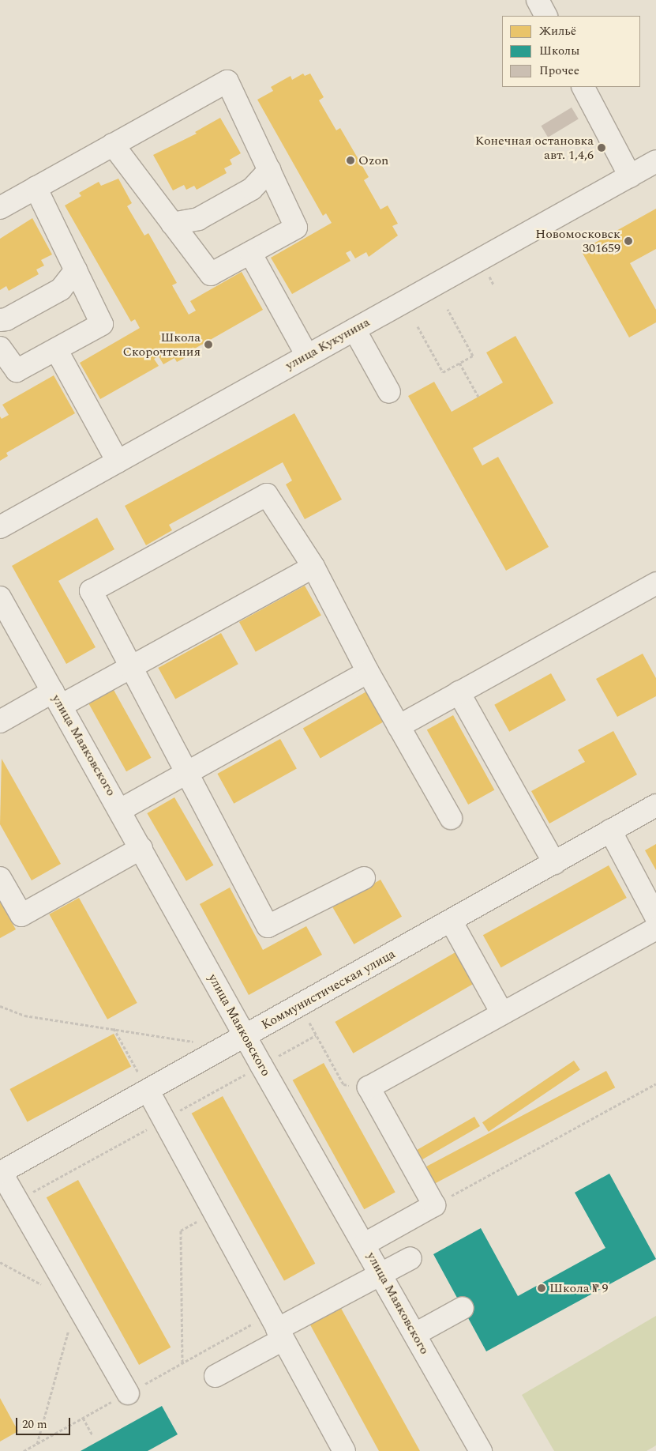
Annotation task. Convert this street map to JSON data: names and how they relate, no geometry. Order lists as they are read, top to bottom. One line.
{"streets":{"street":["улица Кукунина","улица Маяковского","Коммунистическая улица"]},"crossings":[["улица Маяковского","Коммунистическая улица"]],"places":["Конечная остановка авт. 1,4,6","Ozon","Новомосковск 301659","Школа Скорочтения","Школа № 9"],"legend":["Жильё","Школы","Прочее"],"scale_bar":"20 m"}
